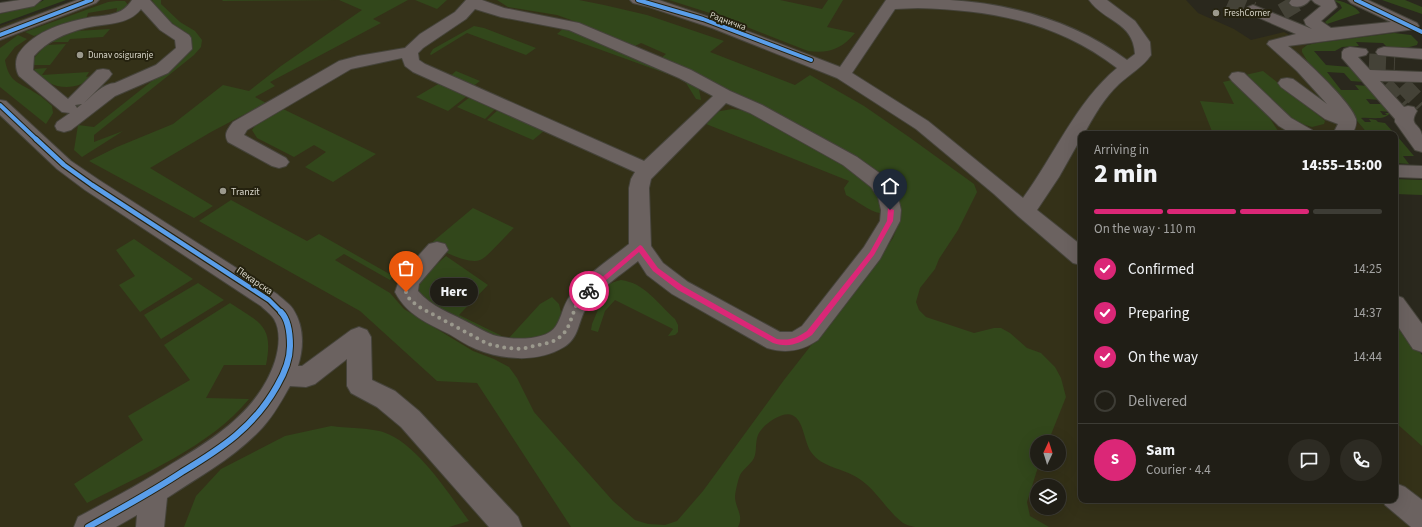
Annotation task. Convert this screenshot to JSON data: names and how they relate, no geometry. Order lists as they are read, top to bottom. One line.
{"streets":{"street":["Радничка","Пекарска"]},"places":["FreshCorner","Dunav osiguranje","Tranzit","Herc"],"north":"top","page":{"heading":["2 min","Arriving in","14:55–15:00"],"panel":["Sam","Courier · 4.4"],"bar":"On the way · 110 m","list":[["Confirmed","14:25"],["Preparing","14:37"],["On the way","14:44"],"Delivered"],"bubble":"Herc","round":"S"}}
